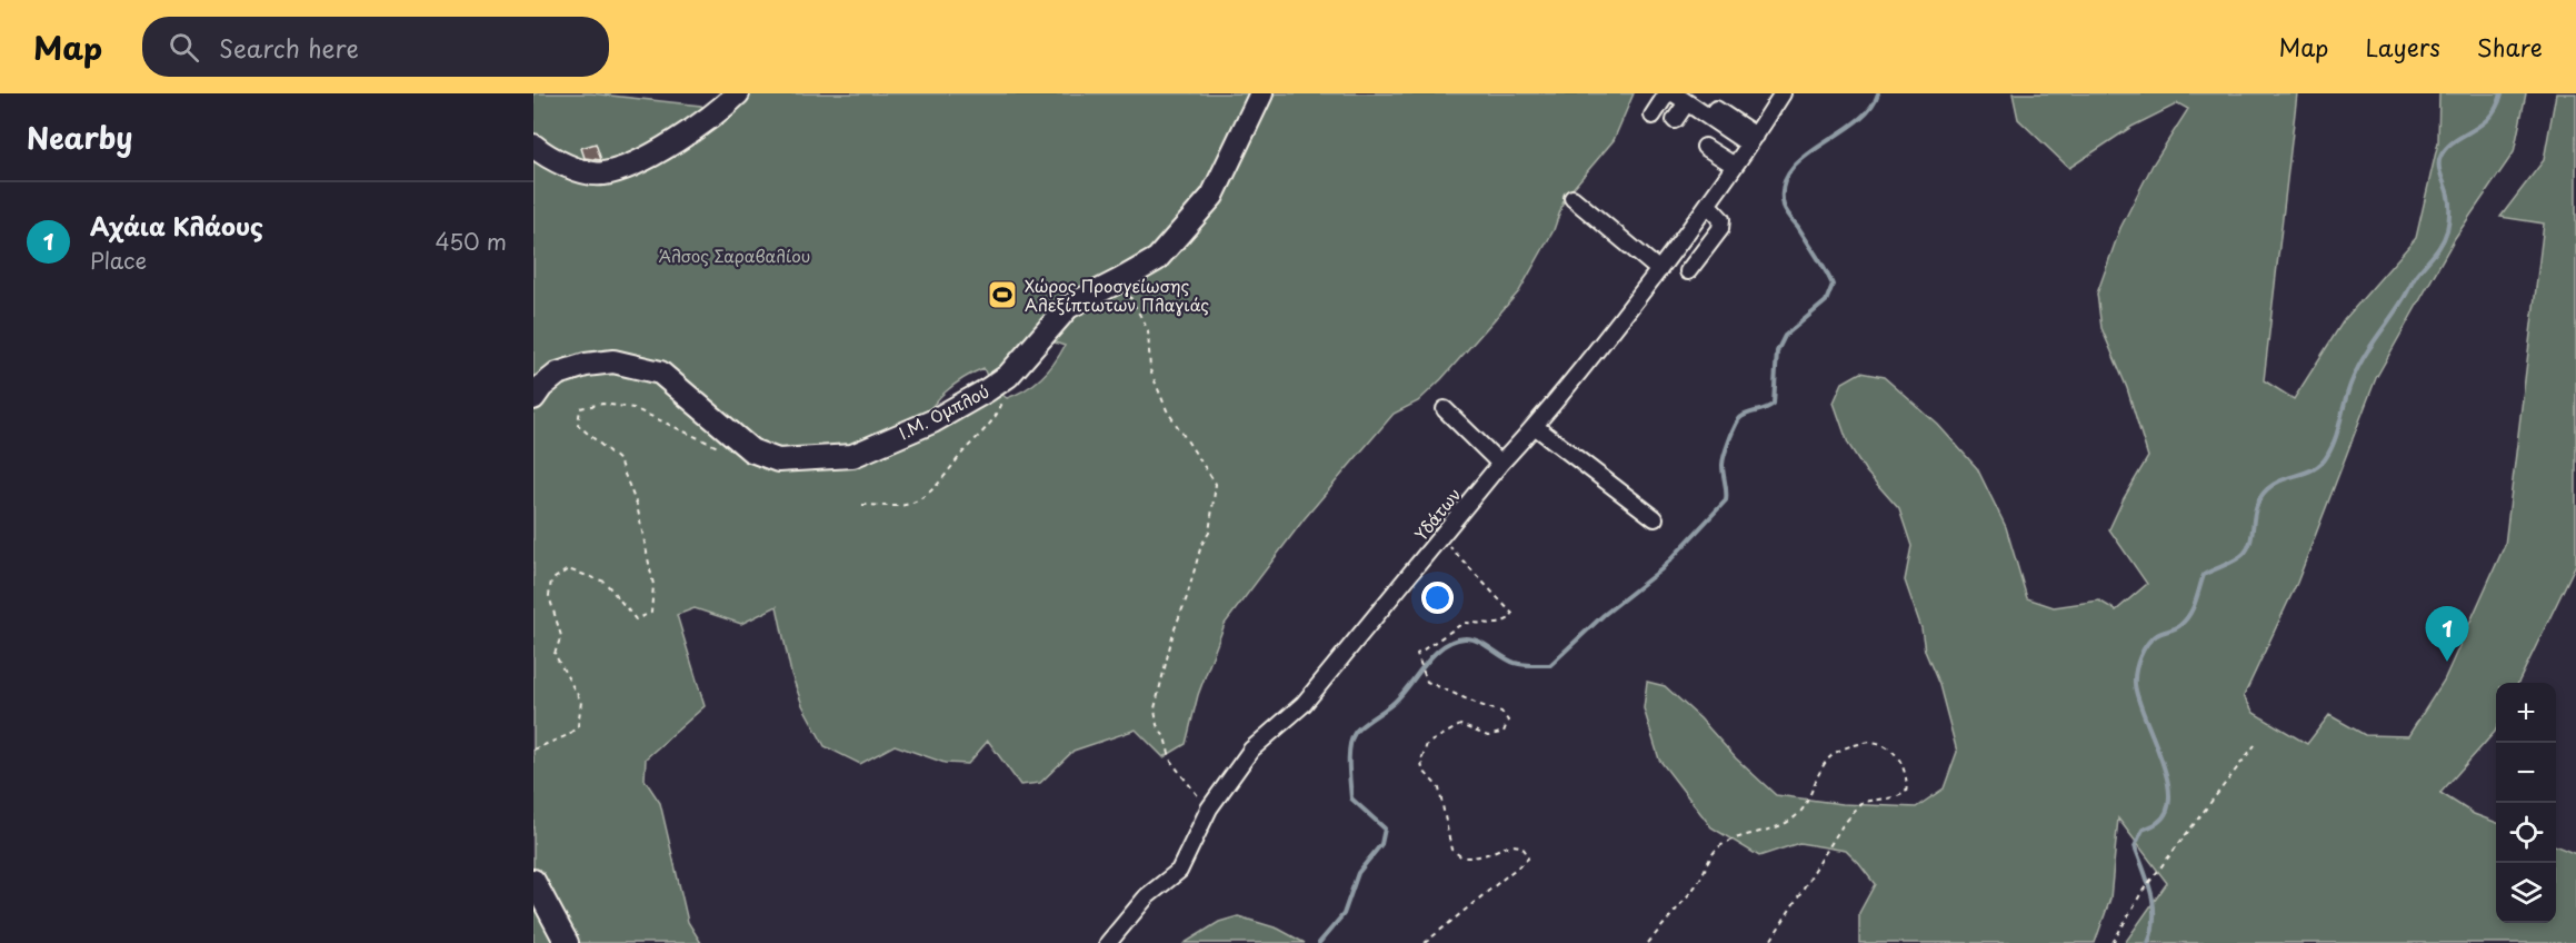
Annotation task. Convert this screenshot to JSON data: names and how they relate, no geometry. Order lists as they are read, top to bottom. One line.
{"streets":{"street":["Ι.Μ. Ομπλού","Υδάτων"]},"parks":["Άλσος Σαραβαλίου"],"places":{"sports":["Χώρος Προσγείωσης Αλεξίπτωτων Πλαγιάς"]},"page":{"header":"Map","search":"Search here","nav":["Map","Layers","Share"],"heading":"Nearby","list":[{"mark":"1","name":"Αχάια Κλάους","note":"Place","value":"450 m"}],"pins":"1","map_buttons":["+","−"]}}
